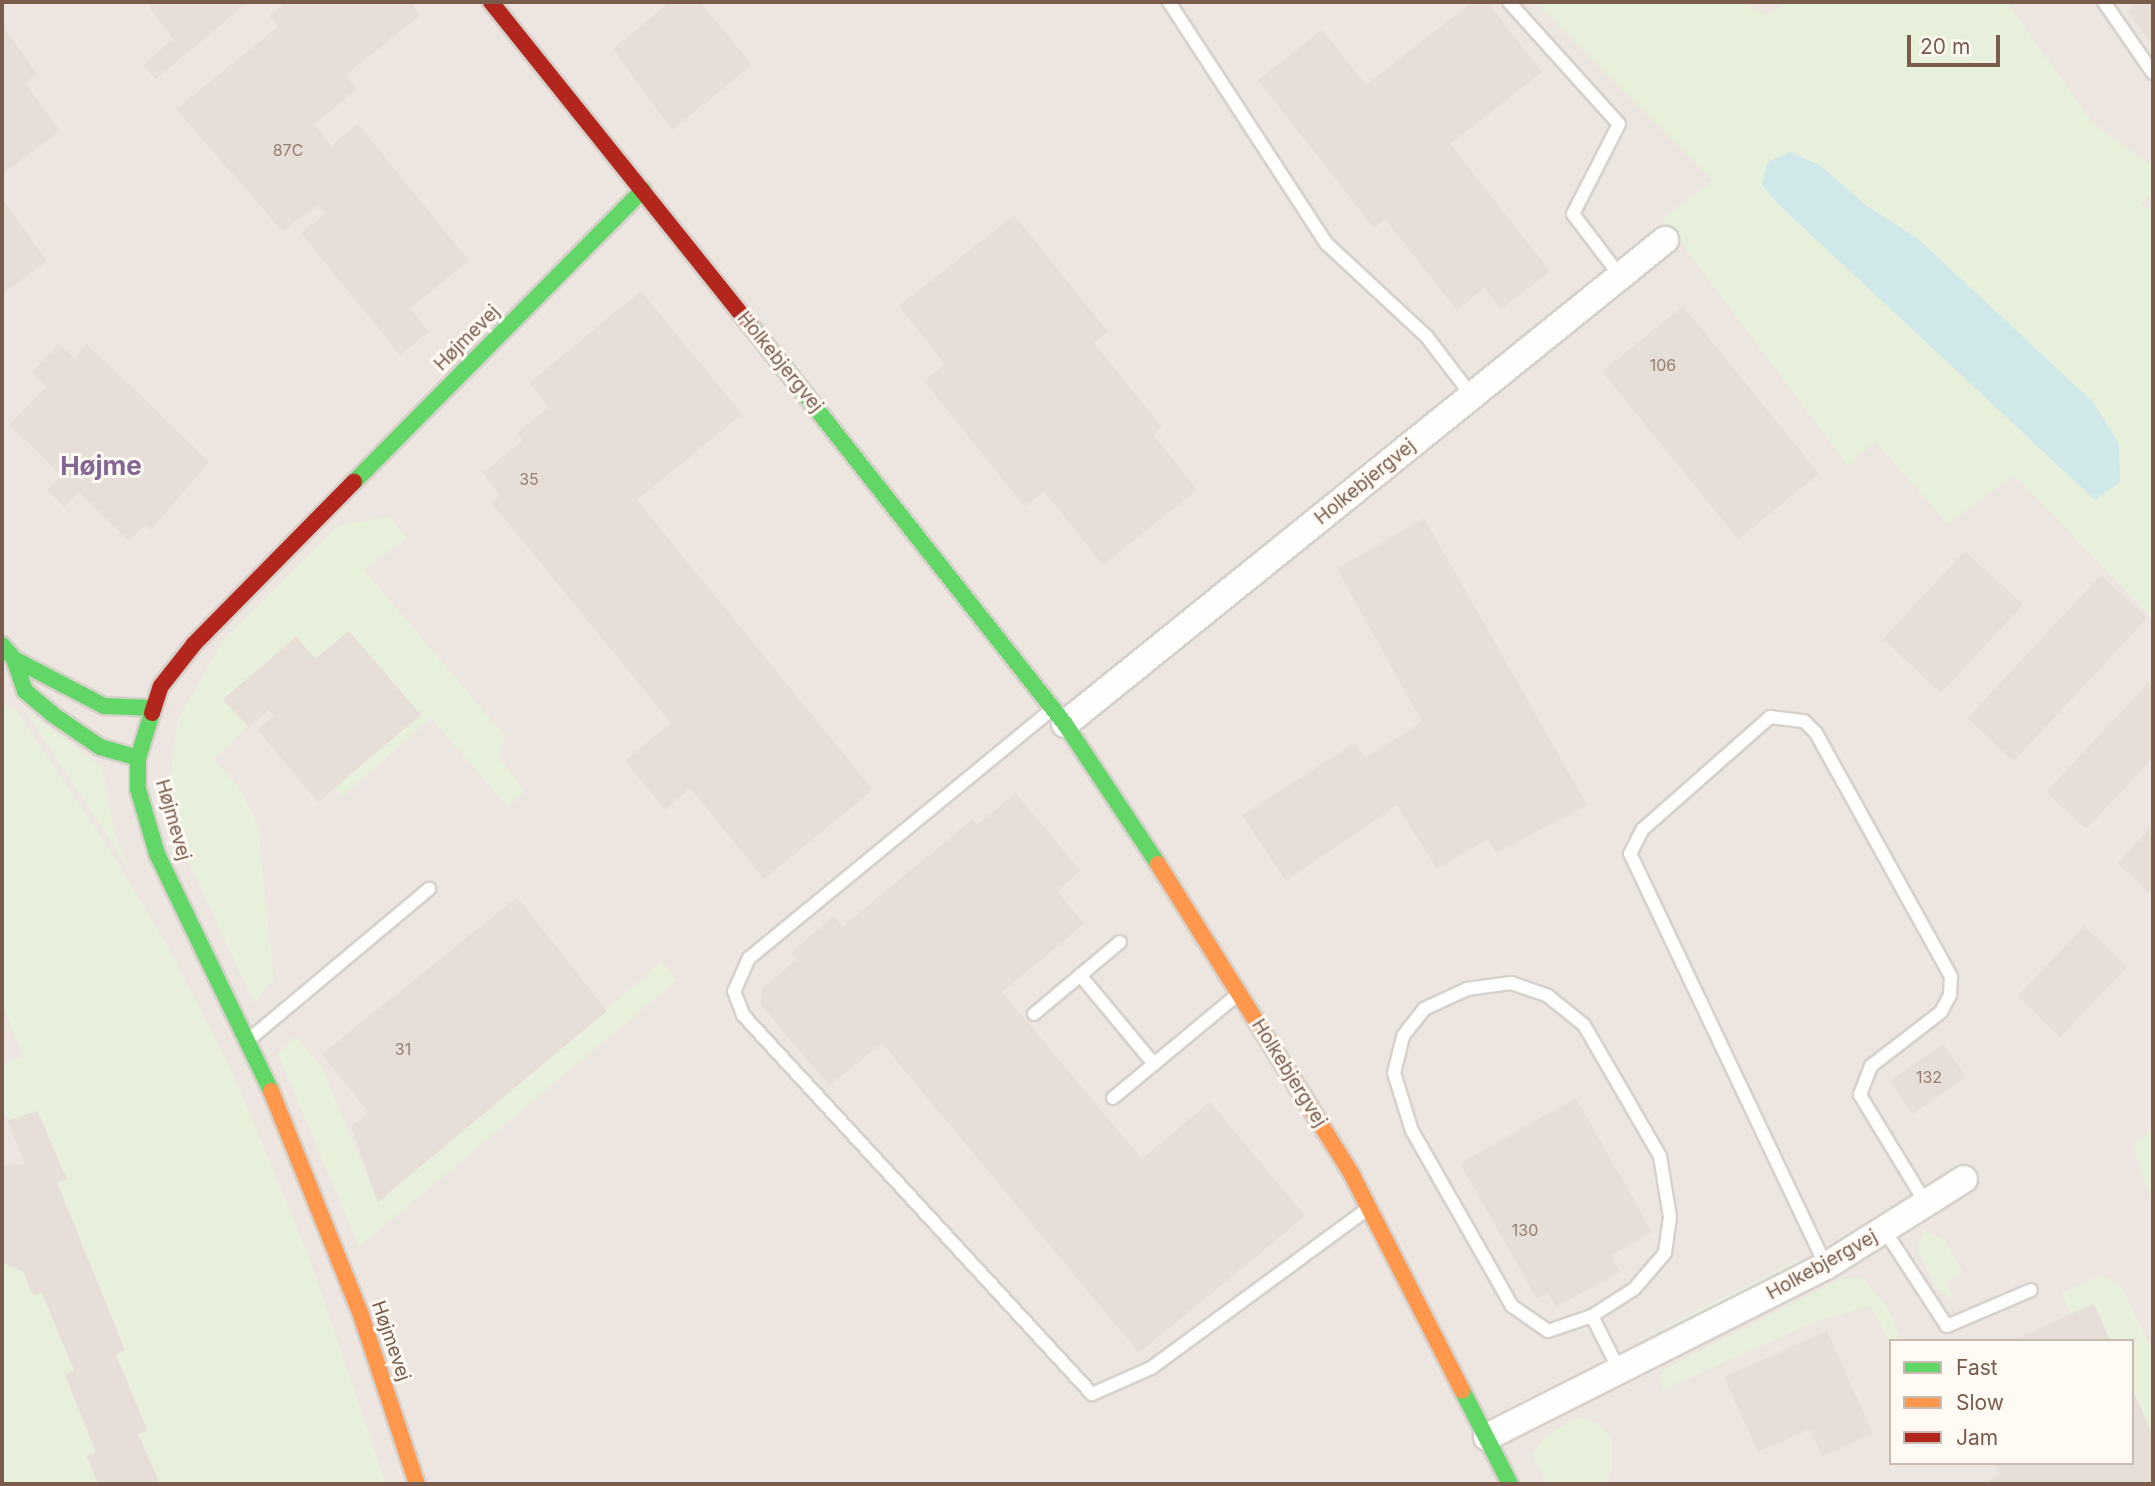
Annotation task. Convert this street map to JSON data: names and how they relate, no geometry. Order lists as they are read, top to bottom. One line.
{"streets":{"street":["Højmevej","Holkebjergvej"]},"crossings":[["Højmevej","Holkebjergvej"]],"districts":["Højme"],"house_numbers":["87C","106","35","31","132","130"],"legend":["Fast","Slow","Jam"],"scale_bar":"20 m"}
